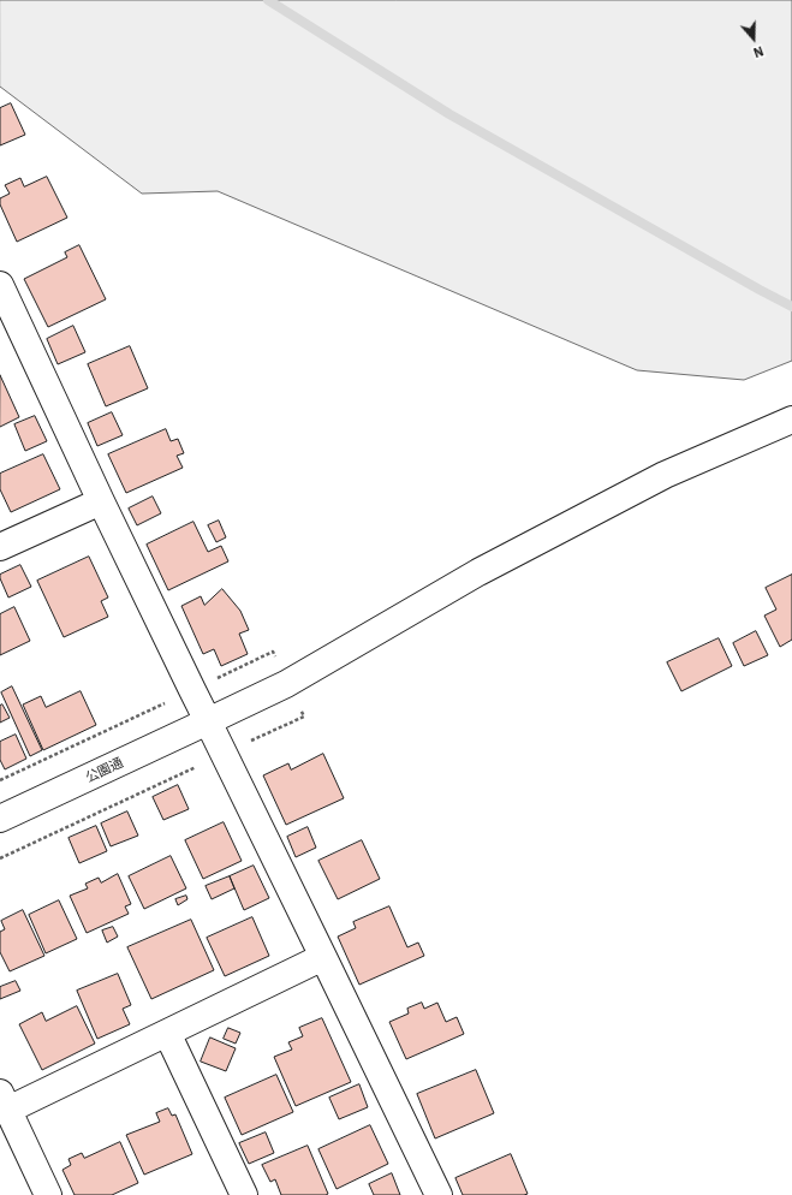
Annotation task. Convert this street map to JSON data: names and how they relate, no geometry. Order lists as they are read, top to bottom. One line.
{"streets":{"street":["公園通"]},"north":"bottom"}
